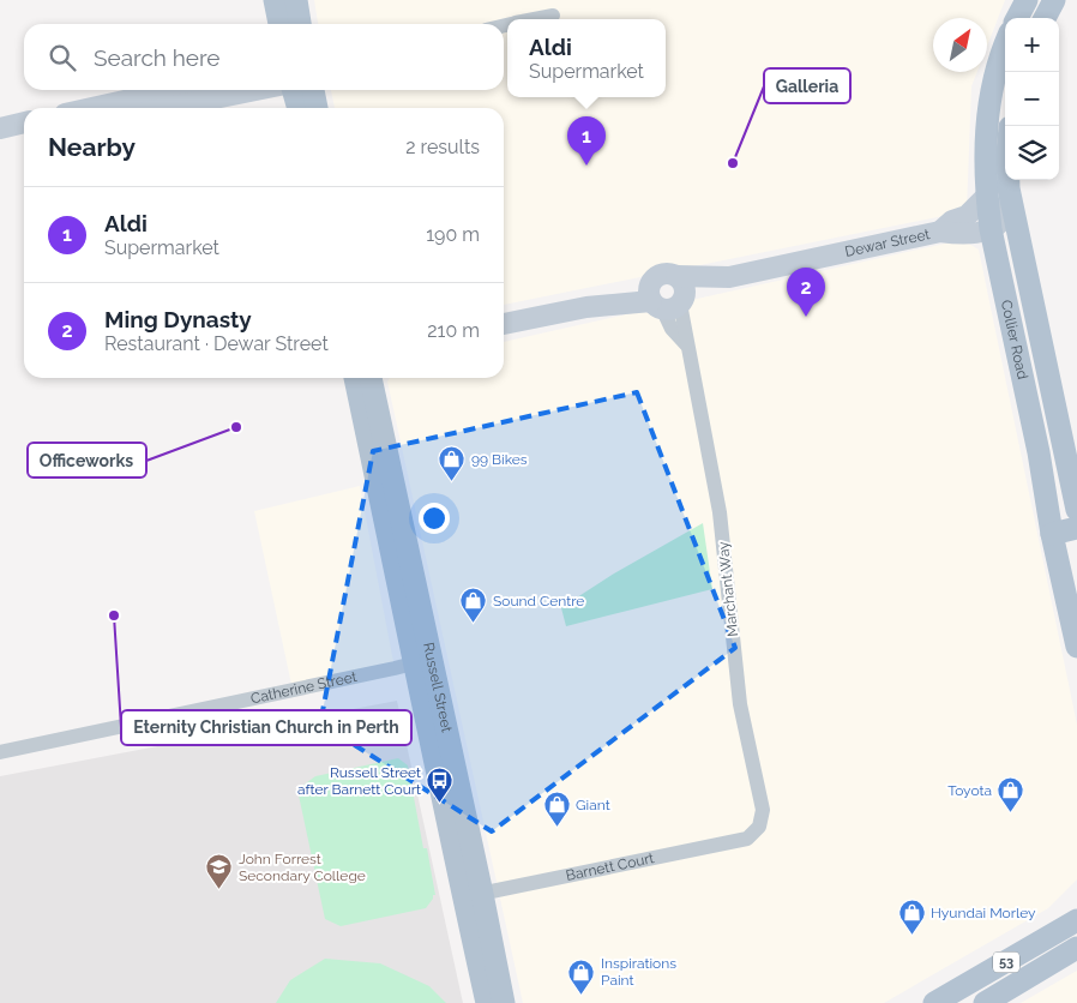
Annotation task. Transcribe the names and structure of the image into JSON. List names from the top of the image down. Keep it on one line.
{"streets":{"main road":["Collier Road","Russell Street","53"],"street":["Dewar Street","Marchant Way","Catherine Street","Barnett Court"]},"crossings":[["Dewar Street","Collier Road"],["Dewar Street","Marchant Way"],["Marchant Way","Barnett Court"],["Catherine Street","Russell Street"],["Russell Street","Barnett Court"]],"places":{"other":["Galleria","Officeworks","Eternity Christian Church in Perth"],"shop":["99 Bikes","Sound Centre","Toyota","Giant","Hyundai Morley","Inspirations Paint"],"bus stop":["Russell Street after Barnett Court"],"school or university":["John Forrest Secondary College"]},"north":"top right","page":{"map_buttons":["+","−"],"popup":["Aldi","Supermarket"],"search":"Search here","heading":["Nearby","2 results"],"pins":["1","2"],"list":[{"mark":"1","name":"Aldi","note":"Supermarket","value":"190 m"},{"mark":"2","name":"Ming Dynasty","note":"Restaurant · Dewar Street","value":"210 m"}]}}
